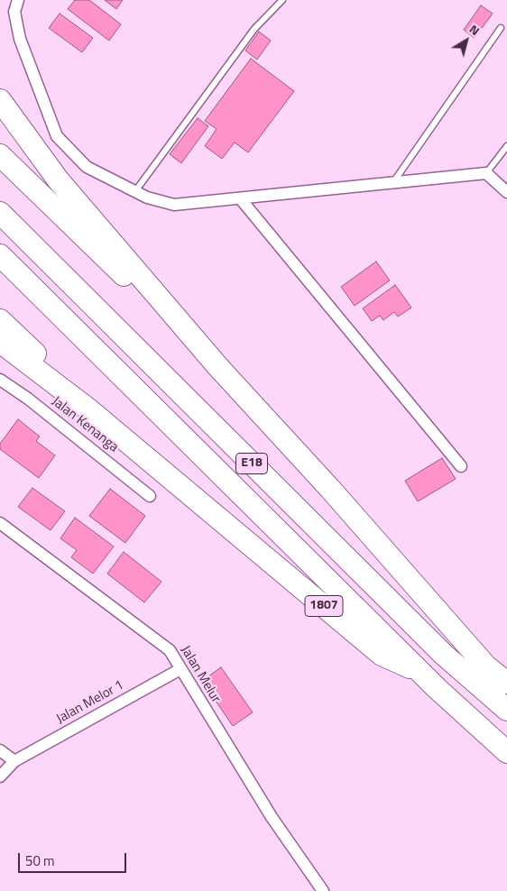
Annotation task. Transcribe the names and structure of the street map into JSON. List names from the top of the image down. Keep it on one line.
{"streets":{"highway":["E18","1807"],"street":["Jalan Kenanga","Jalan Melur","Jalan Melor 1"]},"crossings":[["E18","1807"],["Jalan Melur","Jalan Melor 1"]],"scale_bar":"50 m","north":"top right"}
